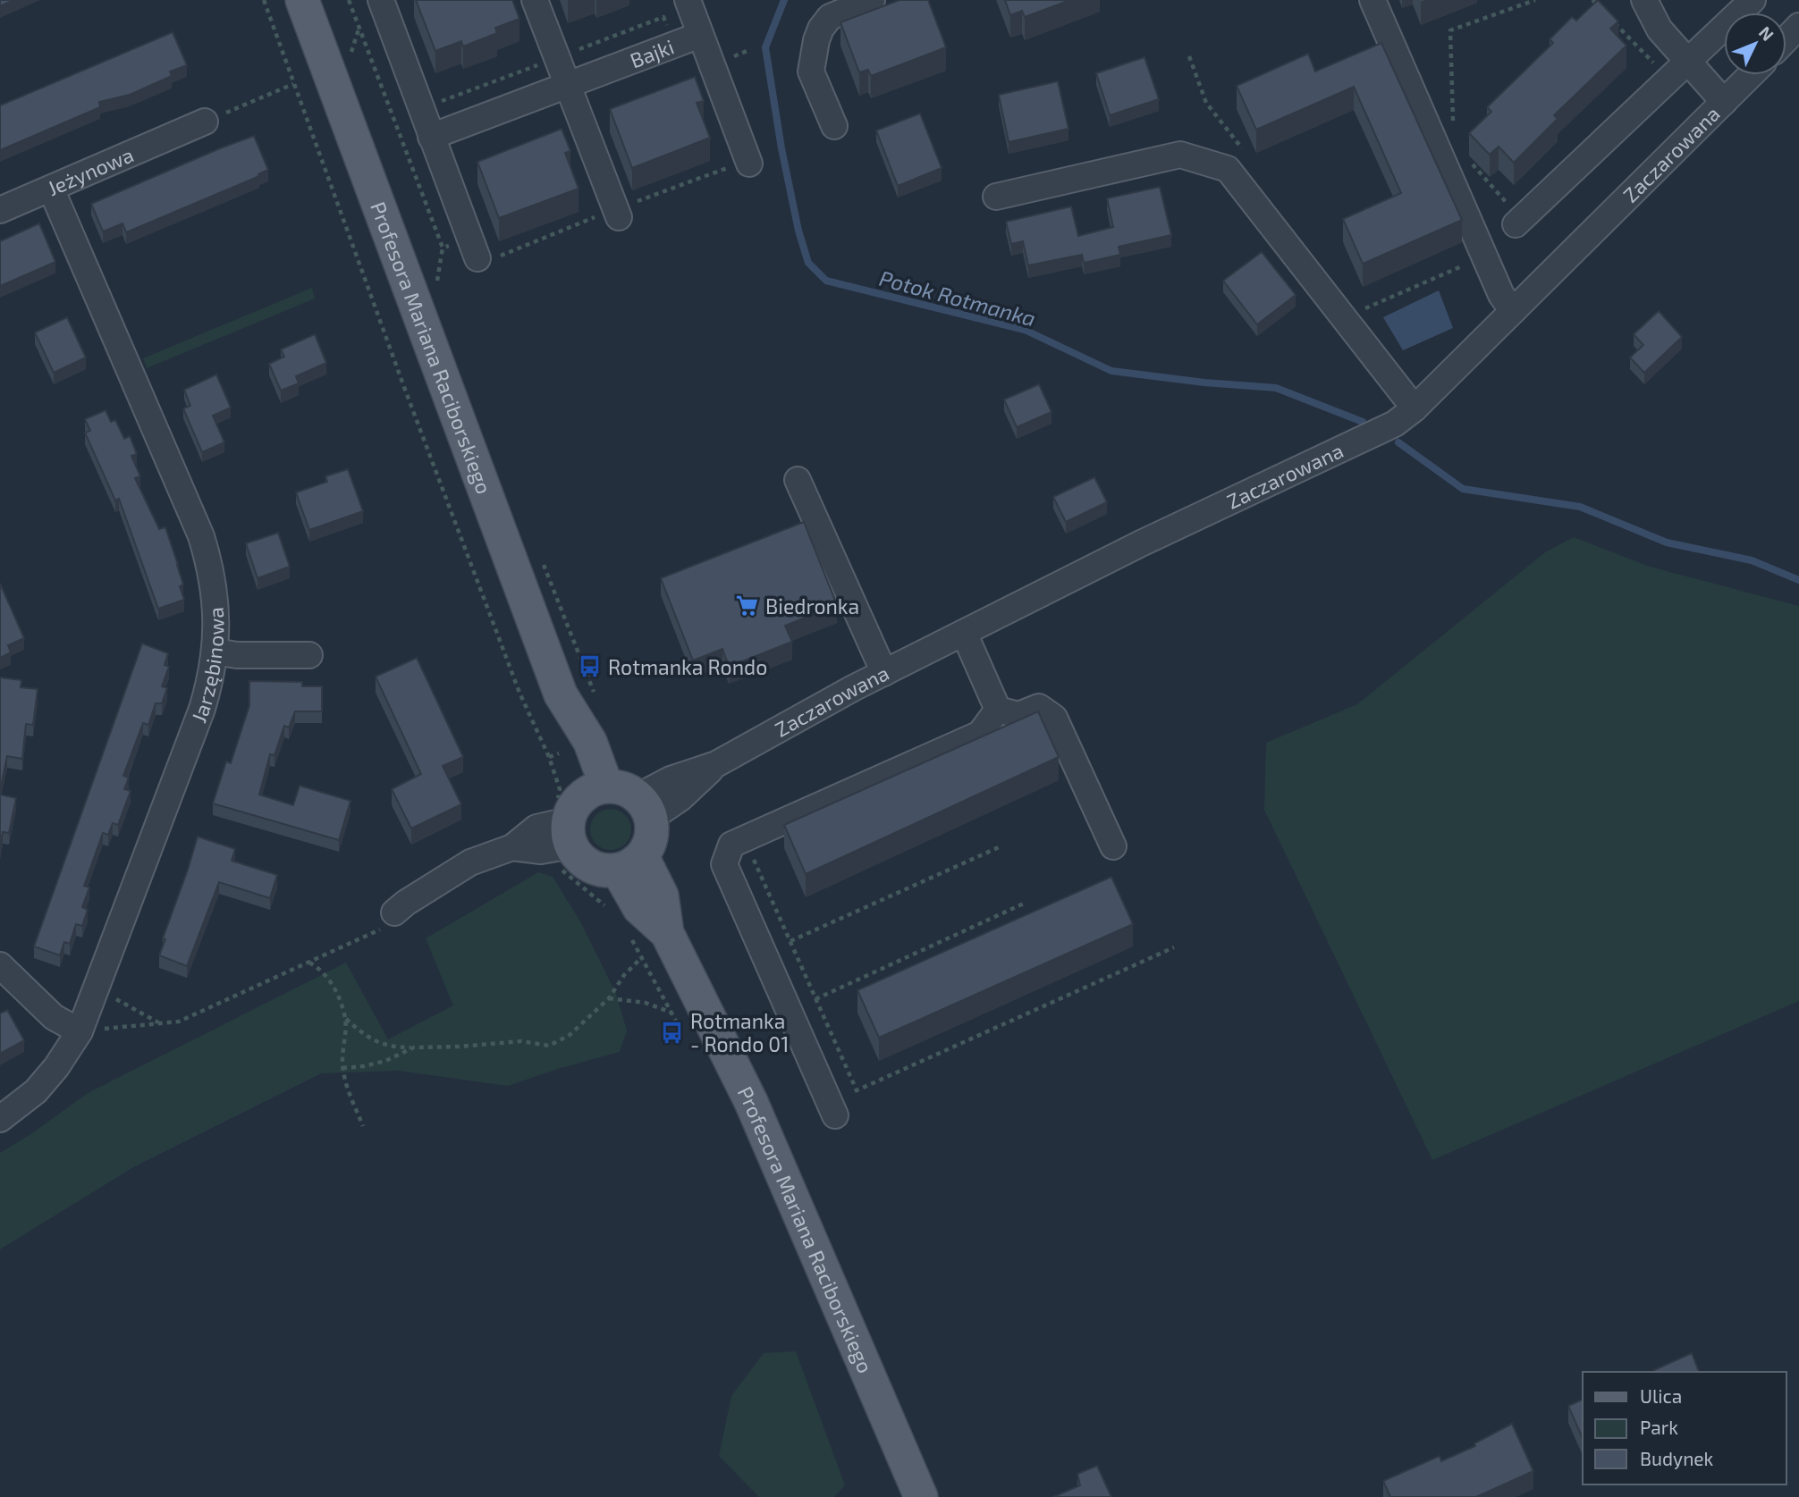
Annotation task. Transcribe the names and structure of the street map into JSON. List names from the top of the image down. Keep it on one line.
{"streets":{"main road":["Profesora Mariana Raciborskiego"],"street":["Bajki","Zaczarowana","Jeżynowa","Jarzębinowa"]},"crossings":[["Zaczarowana","Profesora Mariana Raciborskiego"],["Jeżynowa","Jarzębinowa"]],"water":["Potok Rotmanka"],"places":{"supermarket":["Biedronka"],"bus stop":["Rotmanka Rondo","Rotmanka - Rondo 01"]},"legend":["Ulica","Park","Budynek"],"north":"top right"}
